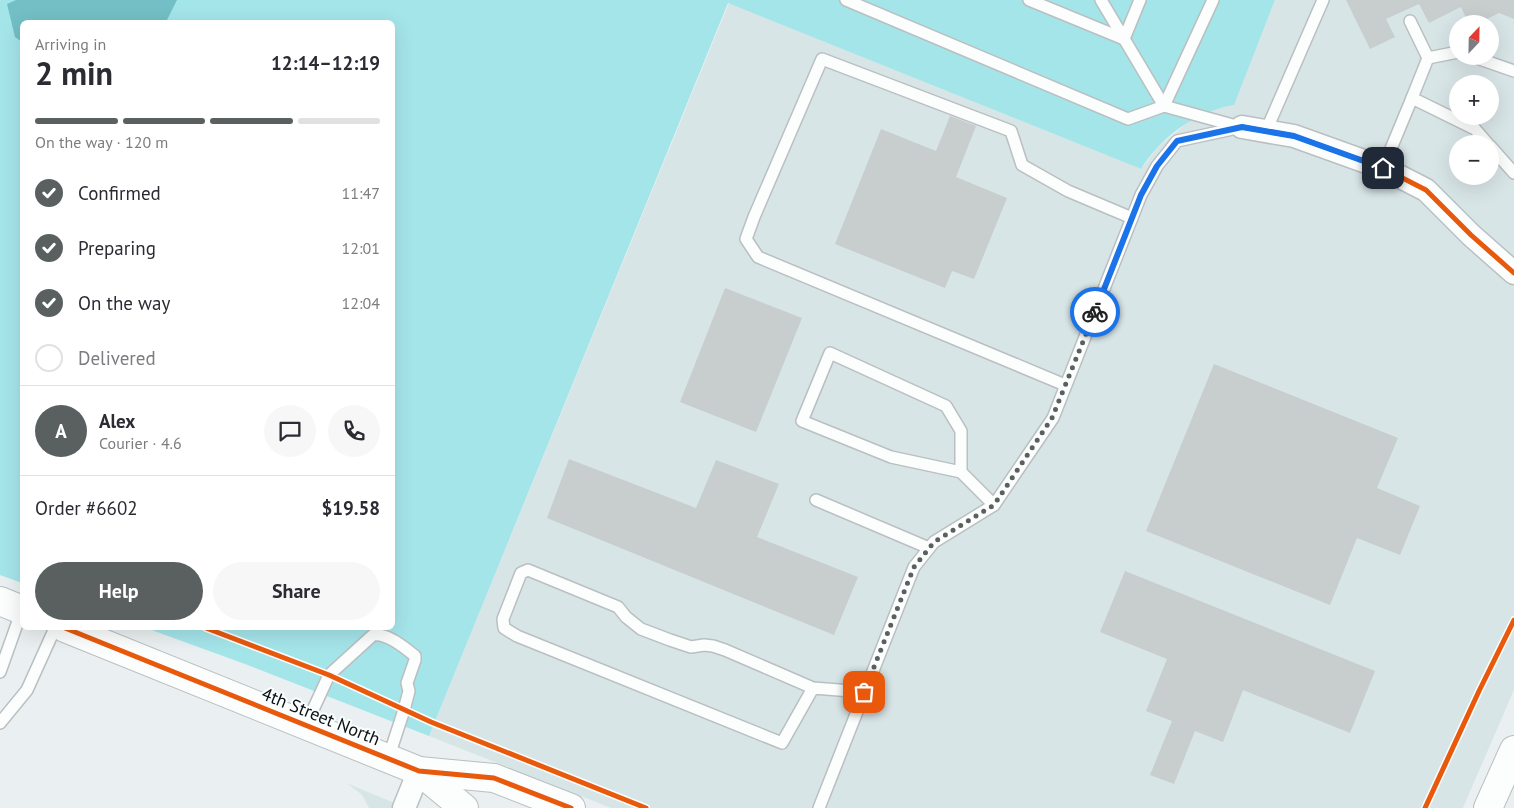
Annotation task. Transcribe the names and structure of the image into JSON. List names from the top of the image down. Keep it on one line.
{"streets":{"street":["4th Street North"]},"north":"top","page":{"map_buttons":["+","−"],"heading":["2 min","Arriving in","12:14–12:19"],"panel":["Alex","Courier · 4.6","Order #6602","$19.58"],"bar":"On the way · 120 m","list":[["Confirmed","11:47"],["Preparing","12:01"],["On the way","12:04"],"Delivered"],"round":"A","buttons":["Help","Share"]}}
